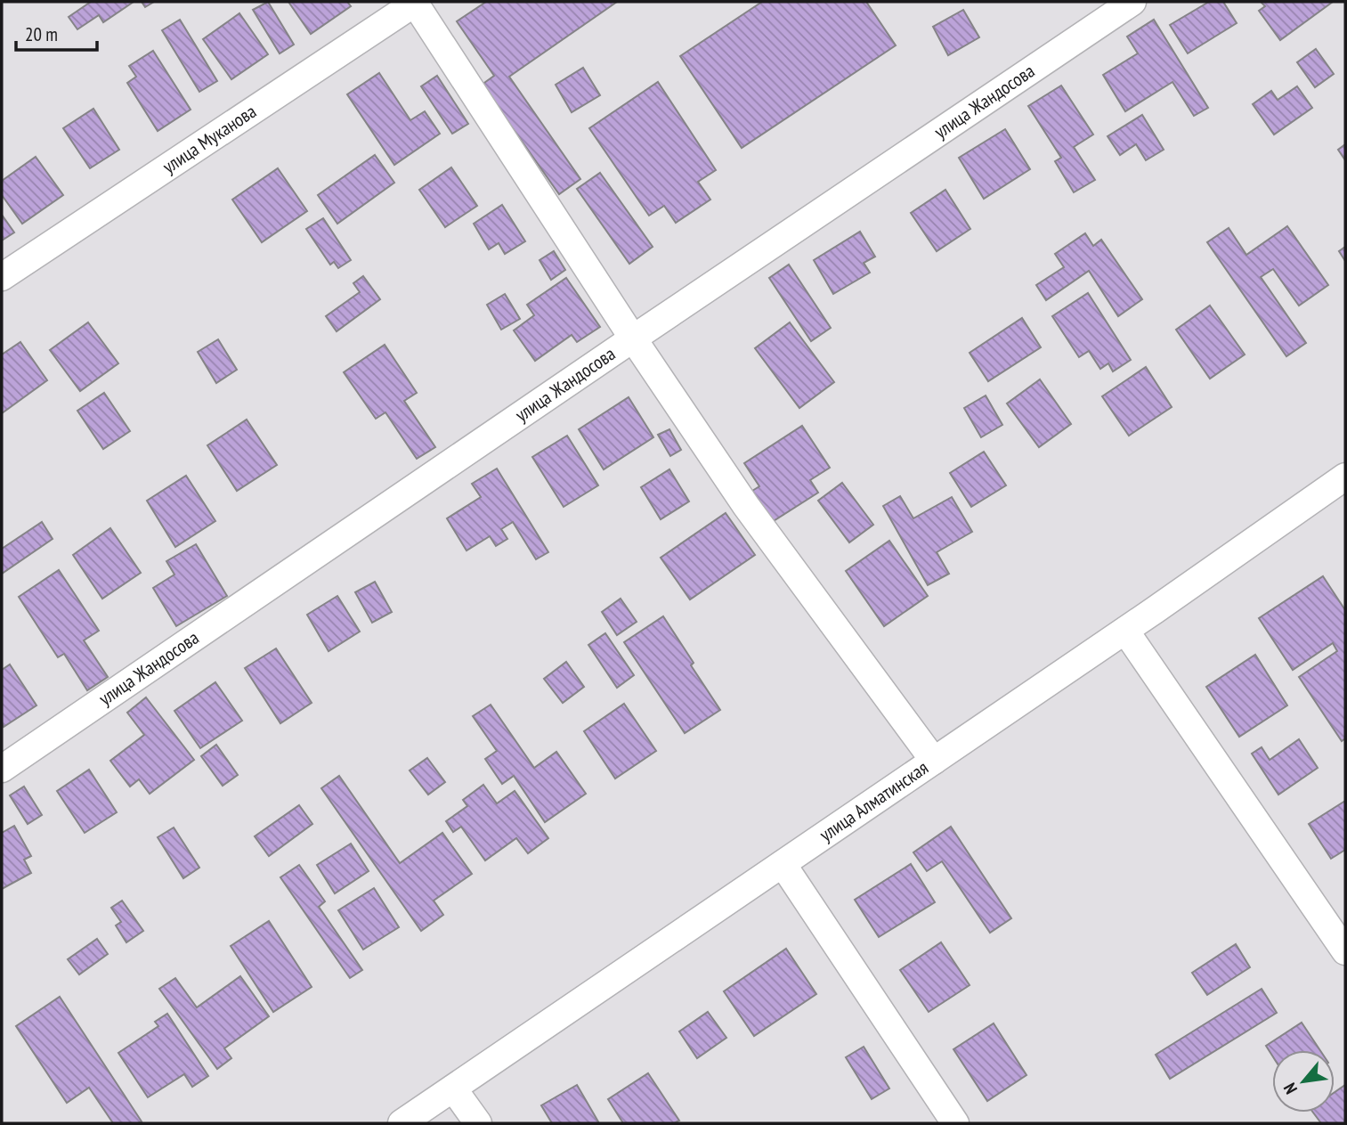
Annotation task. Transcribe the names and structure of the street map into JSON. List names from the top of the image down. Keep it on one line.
{"streets":{"street":["улица Жандосова","улица Муканова","улица Алматинская"]},"scale_bar":"20 m","north":"bottom left"}
